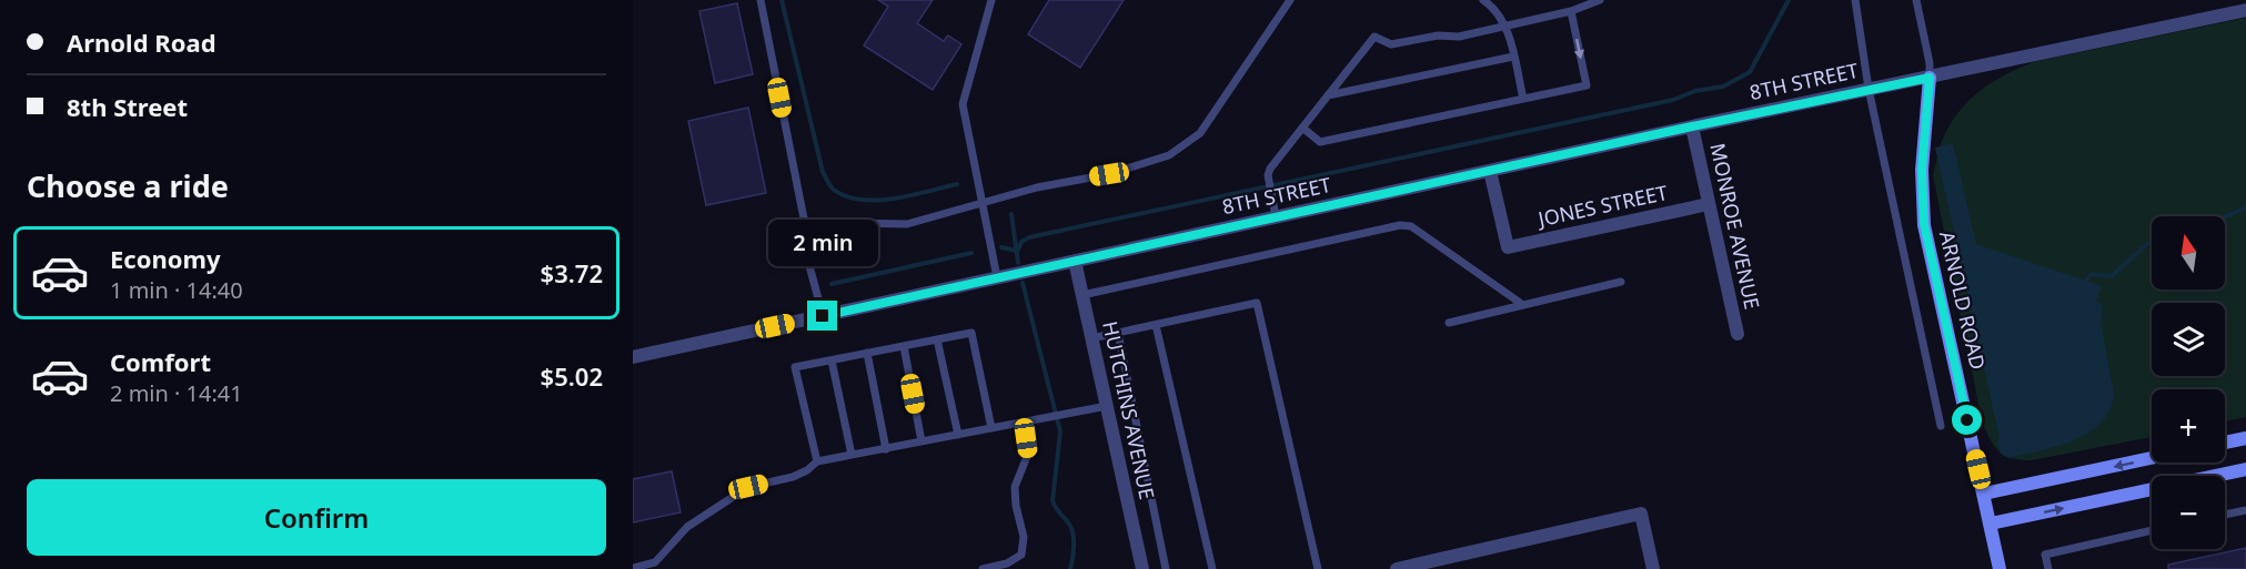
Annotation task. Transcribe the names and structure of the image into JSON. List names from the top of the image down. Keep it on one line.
{"streets":{"street":["8TH STREET","JONES STREET","MONROE AVENUE","ARNOLD ROAD","HUTCHINS AVENUE"]},"crossings":[["8TH STREET","JONES STREET"],["8TH STREET","MONROE AVENUE"],["8TH STREET","ARNOLD ROAD"],["8TH STREET","HUTCHINS AVENUE"],["JONES STREET","MONROE AVENUE"]],"north":"top","page":{"banner":["Arnold Road","8th Street"],"heading":"Choose a ride","map_buttons":["+","−"],"bubble":"2 min","list":[{"name":"Economy","note":"1 min · 14:40","value":"$3.72"},{"name":"Comfort","note":"2 min · 14:41","value":"$5.02"}],"buttons":"Confirm"}}
